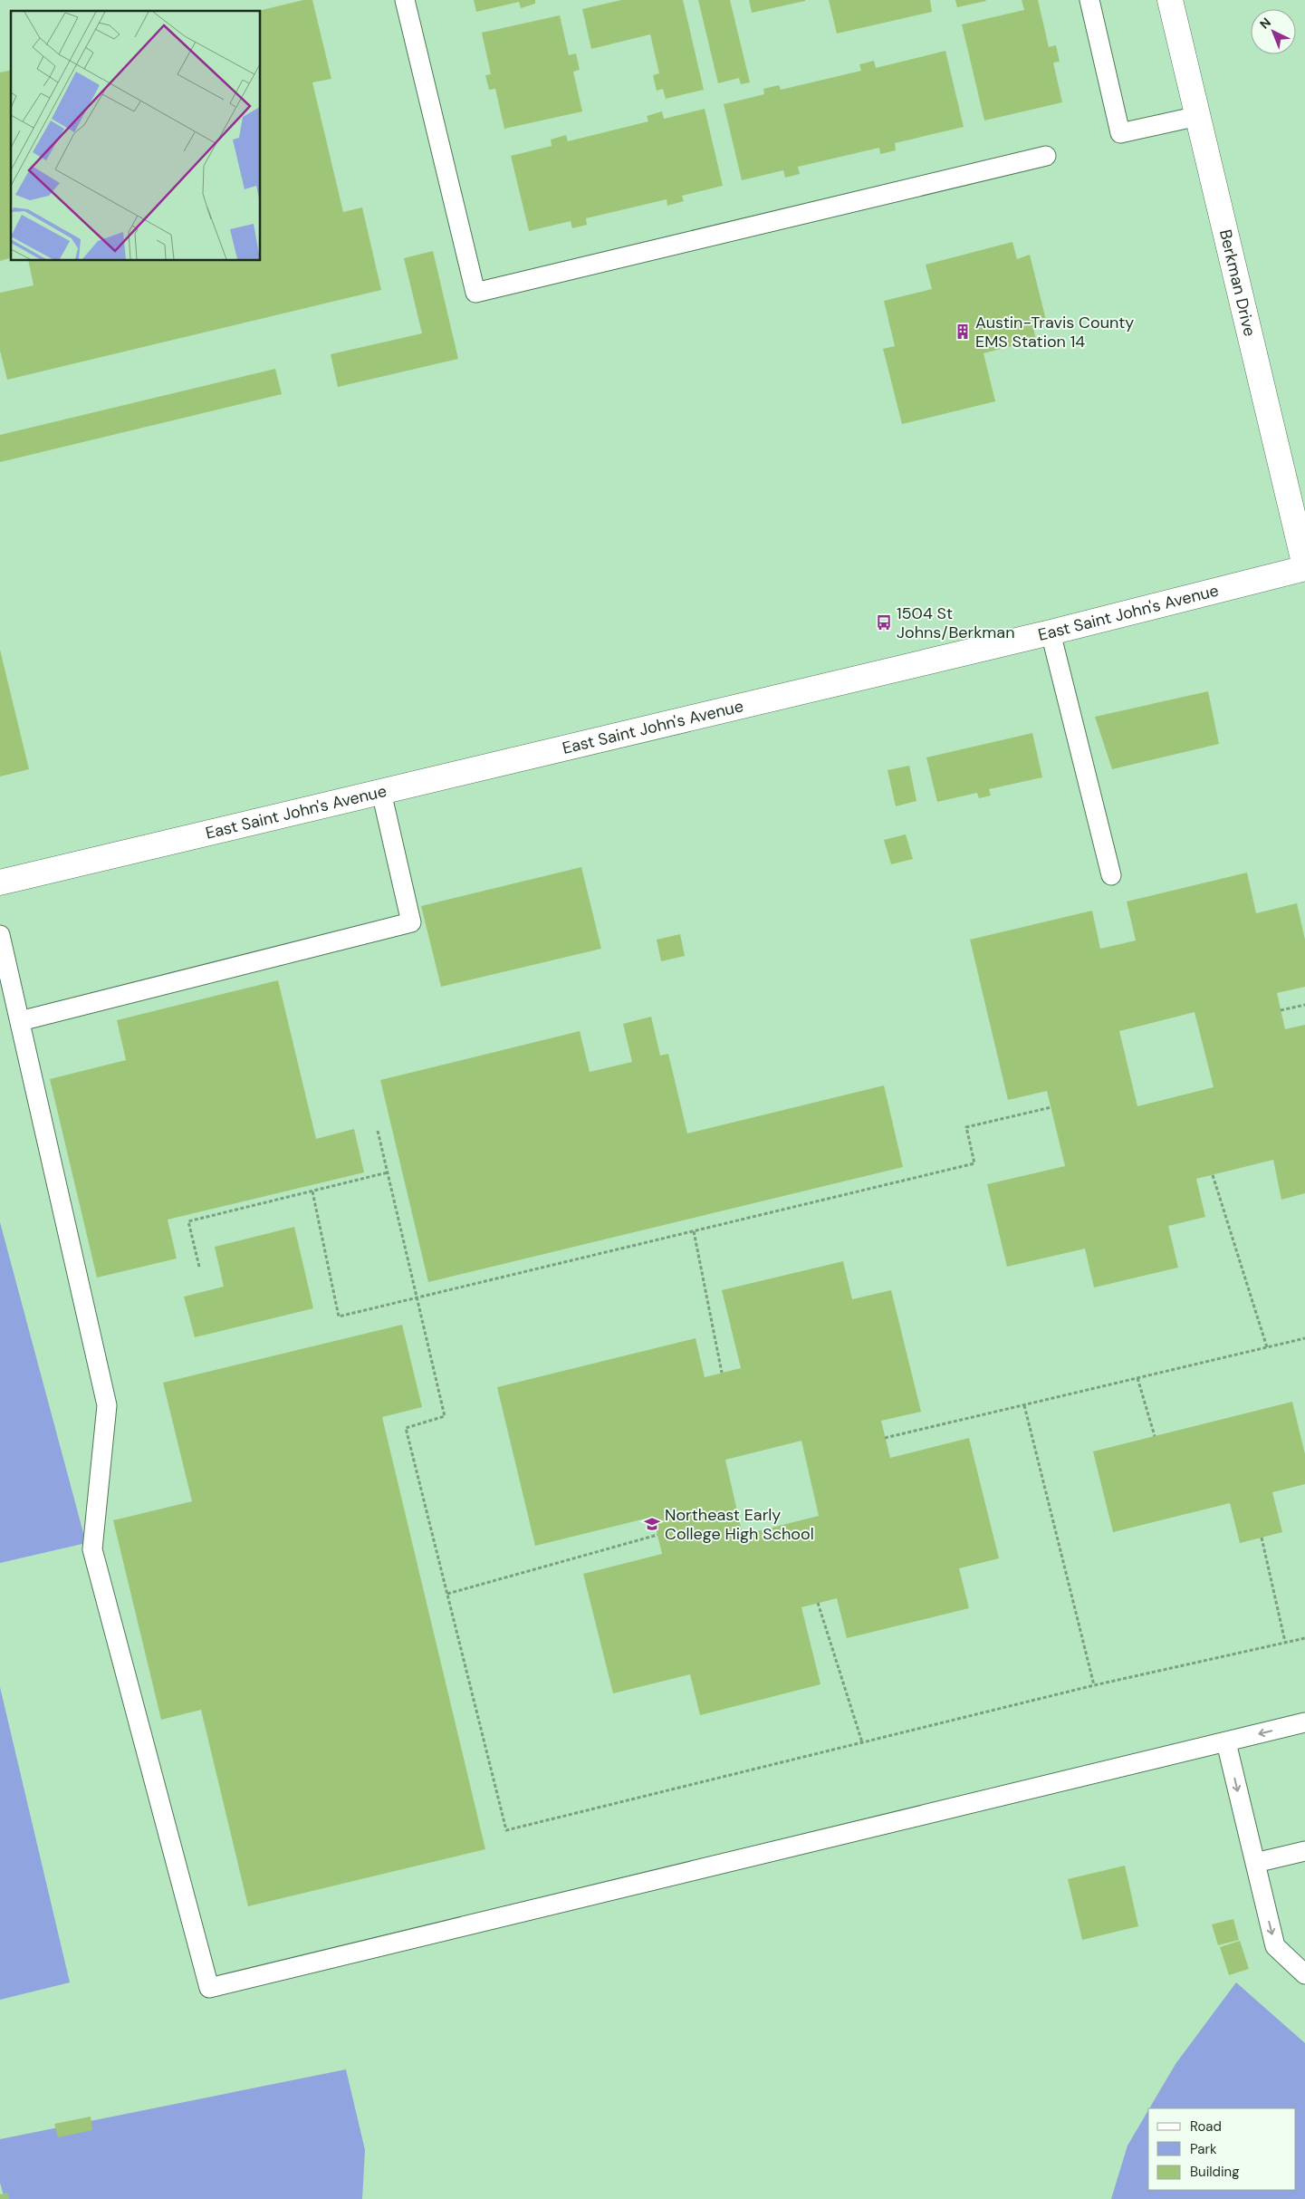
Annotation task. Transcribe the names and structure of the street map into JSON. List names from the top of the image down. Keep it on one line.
{"streets":{"street":["Berkman Drive","East Saint John's Avenue"]},"crossings":[["Berkman Drive","East Saint John's Avenue"]],"places":{"building":["Austin-Travis County EMS Station 14"],"bus stop":["1504 St Johns/Berkman"],"school or university":["Northeast Early College High School"]},"legend":["Road","Park","Building"],"north":"top left"}
